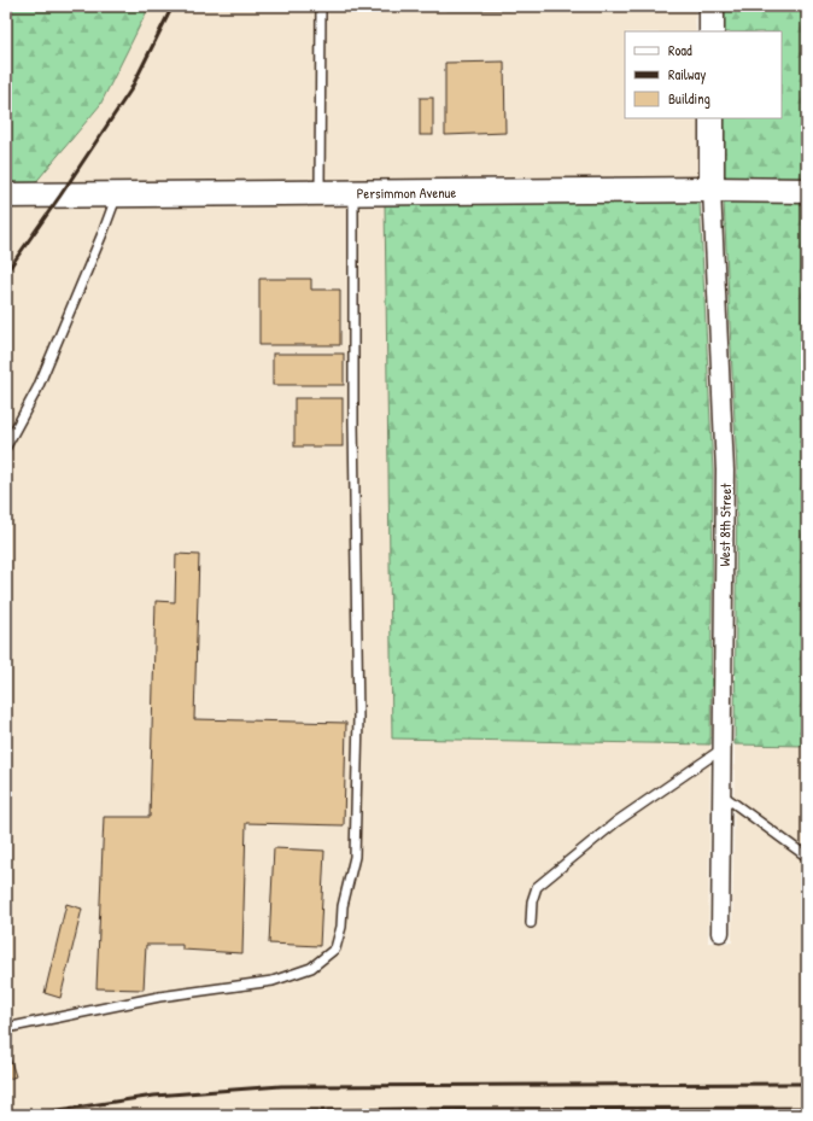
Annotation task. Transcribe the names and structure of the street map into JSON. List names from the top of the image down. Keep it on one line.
{"streets":{"street":["Persimmon Avenue","West 8th Street"]},"crossings":[["Persimmon Avenue","West 8th Street"]],"legend":["Road","Railway","Building"]}
